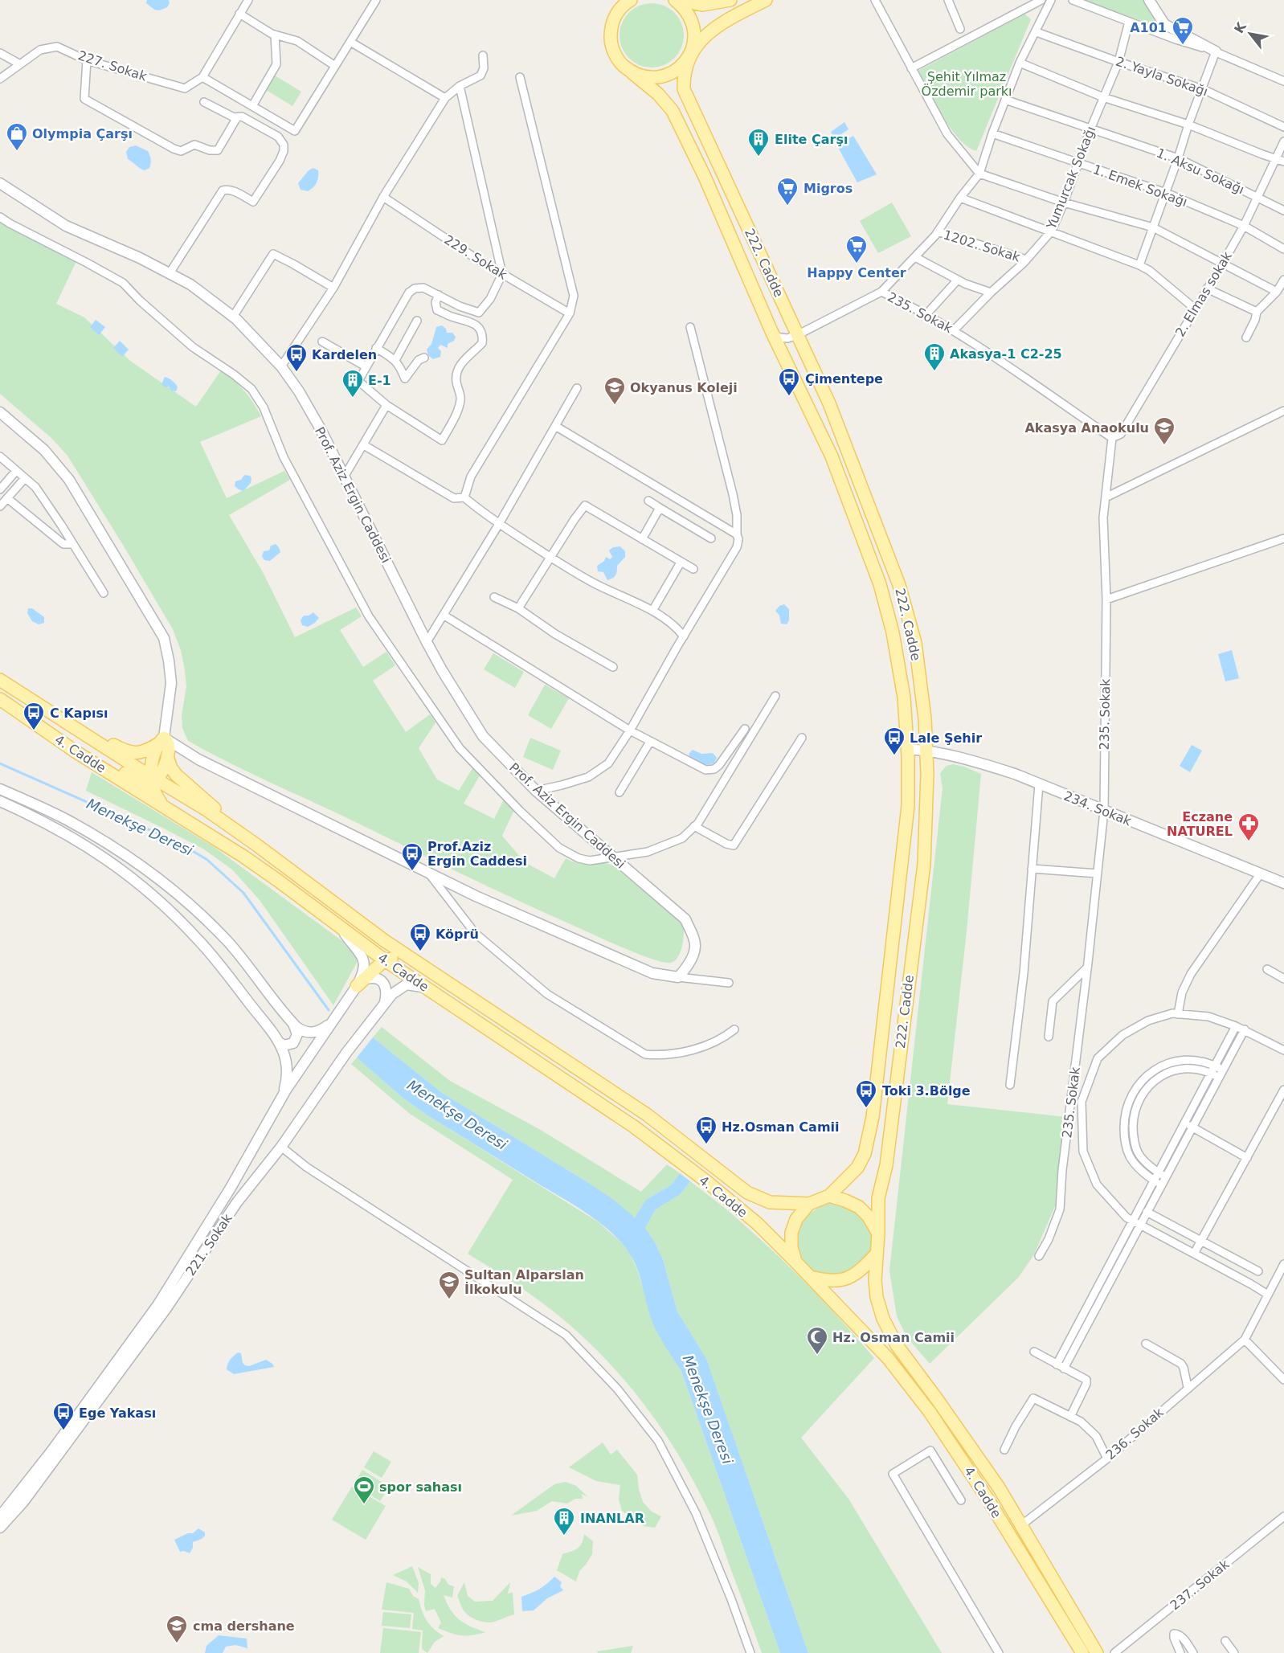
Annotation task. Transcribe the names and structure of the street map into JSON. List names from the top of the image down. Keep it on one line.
{"streets":{"main road":["222. Cadde","4. Cadde"],"street":["227. Sokak","2. Yayla Sokağı","1. Aksu Sokağı","Yumurcak Sokağı","1. Emek Sokağı","1202. Sokak","229. Sokak","2. Elmas sokak","235. Sokak","Prof. Aziz Ergin Caddesi","234. Sokak","221. Sokak","236. Sokak","237. Sokak"]},"crossings":[["2. Yayla Sokağı","Yumurcak Sokağı"],["1. Aksu Sokağı","Yumurcak Sokağı"],["1. Aksu Sokağı","2. Elmas sokak"],["Yumurcak Sokağı","1. Emek Sokağı"],["Yumurcak Sokağı","1202. Sokak"],["Yumurcak Sokağı","235. Sokak"],["1. Emek Sokağı","2. Elmas sokak"],["222. Cadde","4. Cadde"],["222. Cadde","234. Sokak"],["2. Elmas sokak","235. Sokak"],["235. Sokak","234. Sokak"],["4. Cadde","221. Sokak"],["4. Cadde","236. Sokak"]],"water":["Menekşe Deresi"],"parks":["Şehit Yılmaz Özdemir parkı"],"places":{"supermarket":["A101","Migros","Happy Center"],"shop":["Olympia Çarşı"],"building":["Elite Çarşı","Akasya-1 C2-25","E-1","INANLAR"],"bus stop":["Kardelen","Çimentepe","C Kapısı","Lale Şehir","Prof.Aziz Ergin Caddesi","Köprü","Toki 3.Bölge","Hz.Osman Camii","Ege Yakası"],"school or university":["Okyanus Koleji","Akasya Anaokulu","Sultan Alparslan İlkokulu","cma dershane"],"pharmacy":["Eczane NATUREL"],"mosque":["Hz. Osman Camii"],"sports":["spor sahası"]},"north":"top left"}
